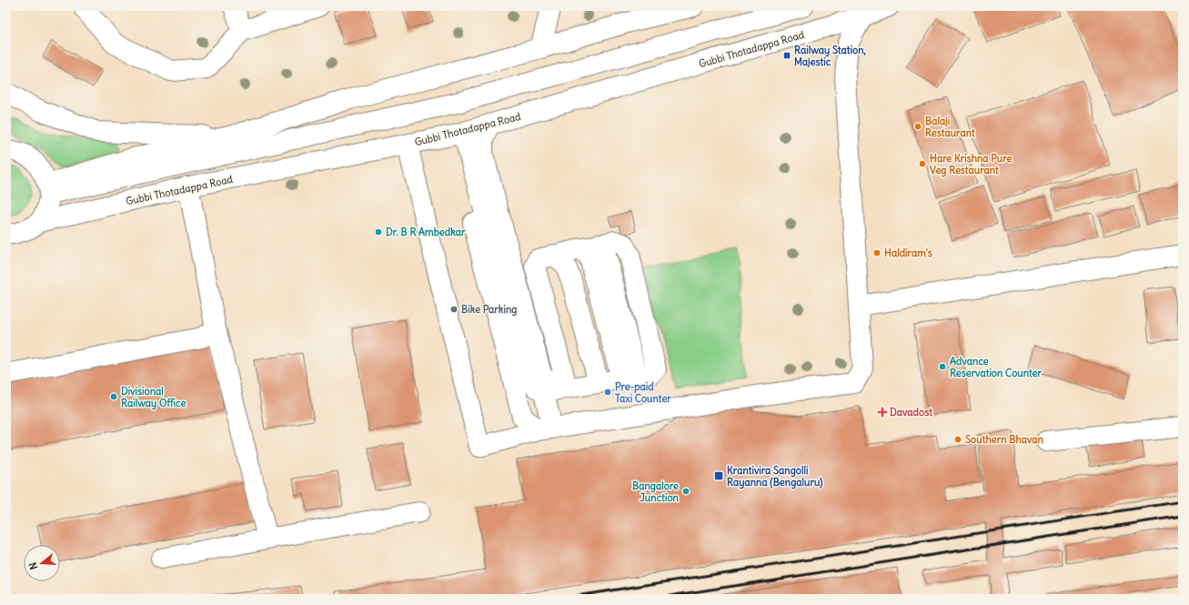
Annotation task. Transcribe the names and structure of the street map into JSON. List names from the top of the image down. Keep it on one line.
{"streets":{"main road":["Gubbi Thotadappa Road"]},"places":{"transit":["Railway Station, Majestic","Krantivira Sangolli Rayanna (Bengaluru)"],"other":["Balaji Restaurant","Hare Krishna Pure Veg Restaurant","Dr. B R Ambedkar","Haldiram's","Bike Parking","Advance Reservation Counter","Pre-paid Taxi Counter","Divisional Railway Office","Southern Bhavan","Bangalore Junction"],"health":["Davadost"]},"north":"left"}
